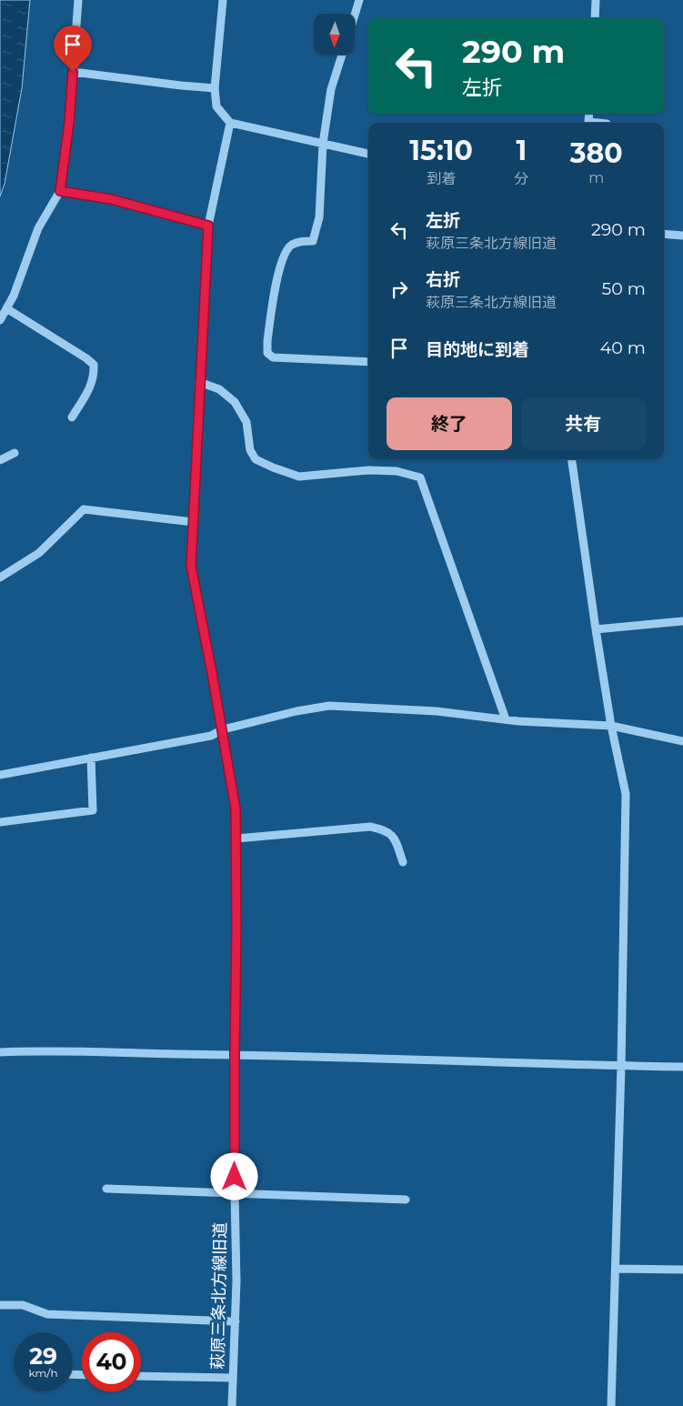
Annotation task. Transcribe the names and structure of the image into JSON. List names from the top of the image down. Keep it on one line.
{"streets":{"street":["萩原三条北方線旧道"]},"north":"bottom","page":{"turn":["290 m","左折"],"eta":["15:10","到着","1","分","380","m"],"list":[{"name":"左折","note":"萩原三条北方線旧道","value":"290 m"},{"name":"右折","note":"萩原三条北方線旧道","value":"50 m"},{"name":"目的地に到着","value":"40 m"}],"buttons":["終了","共有"],"speed":"29 km/h","limit":"40"}}
